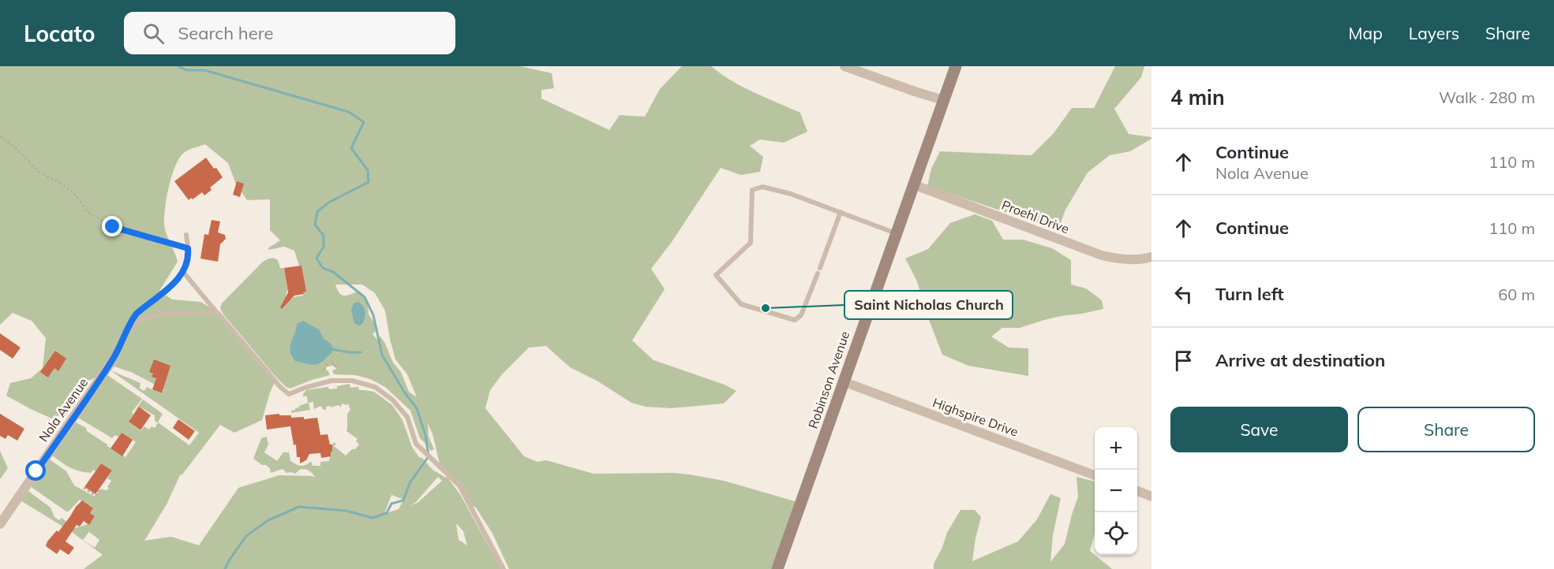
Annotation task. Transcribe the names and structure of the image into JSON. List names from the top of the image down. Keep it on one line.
{"streets":{"main road":["Robinson Avenue"],"street":["Proehl Drive","Nola Avenue","Highspire Drive"]},"crossings":[["Proehl Drive","Robinson Avenue"],["Robinson Avenue","Highspire Drive"]],"places":["Saint Nicholas Church"],"page":{"header":"Locato","search":"Search here","nav":["Map","Layers","Share"],"heading":["4 min","Walk · 280 m"],"list":[["Continue","Nola Avenue","110 m"],["Continue","110 m"],["Turn left","60 m"],"Arrive at destination"],"buttons":["Save","Share"],"map_buttons":["+","−"]}}
